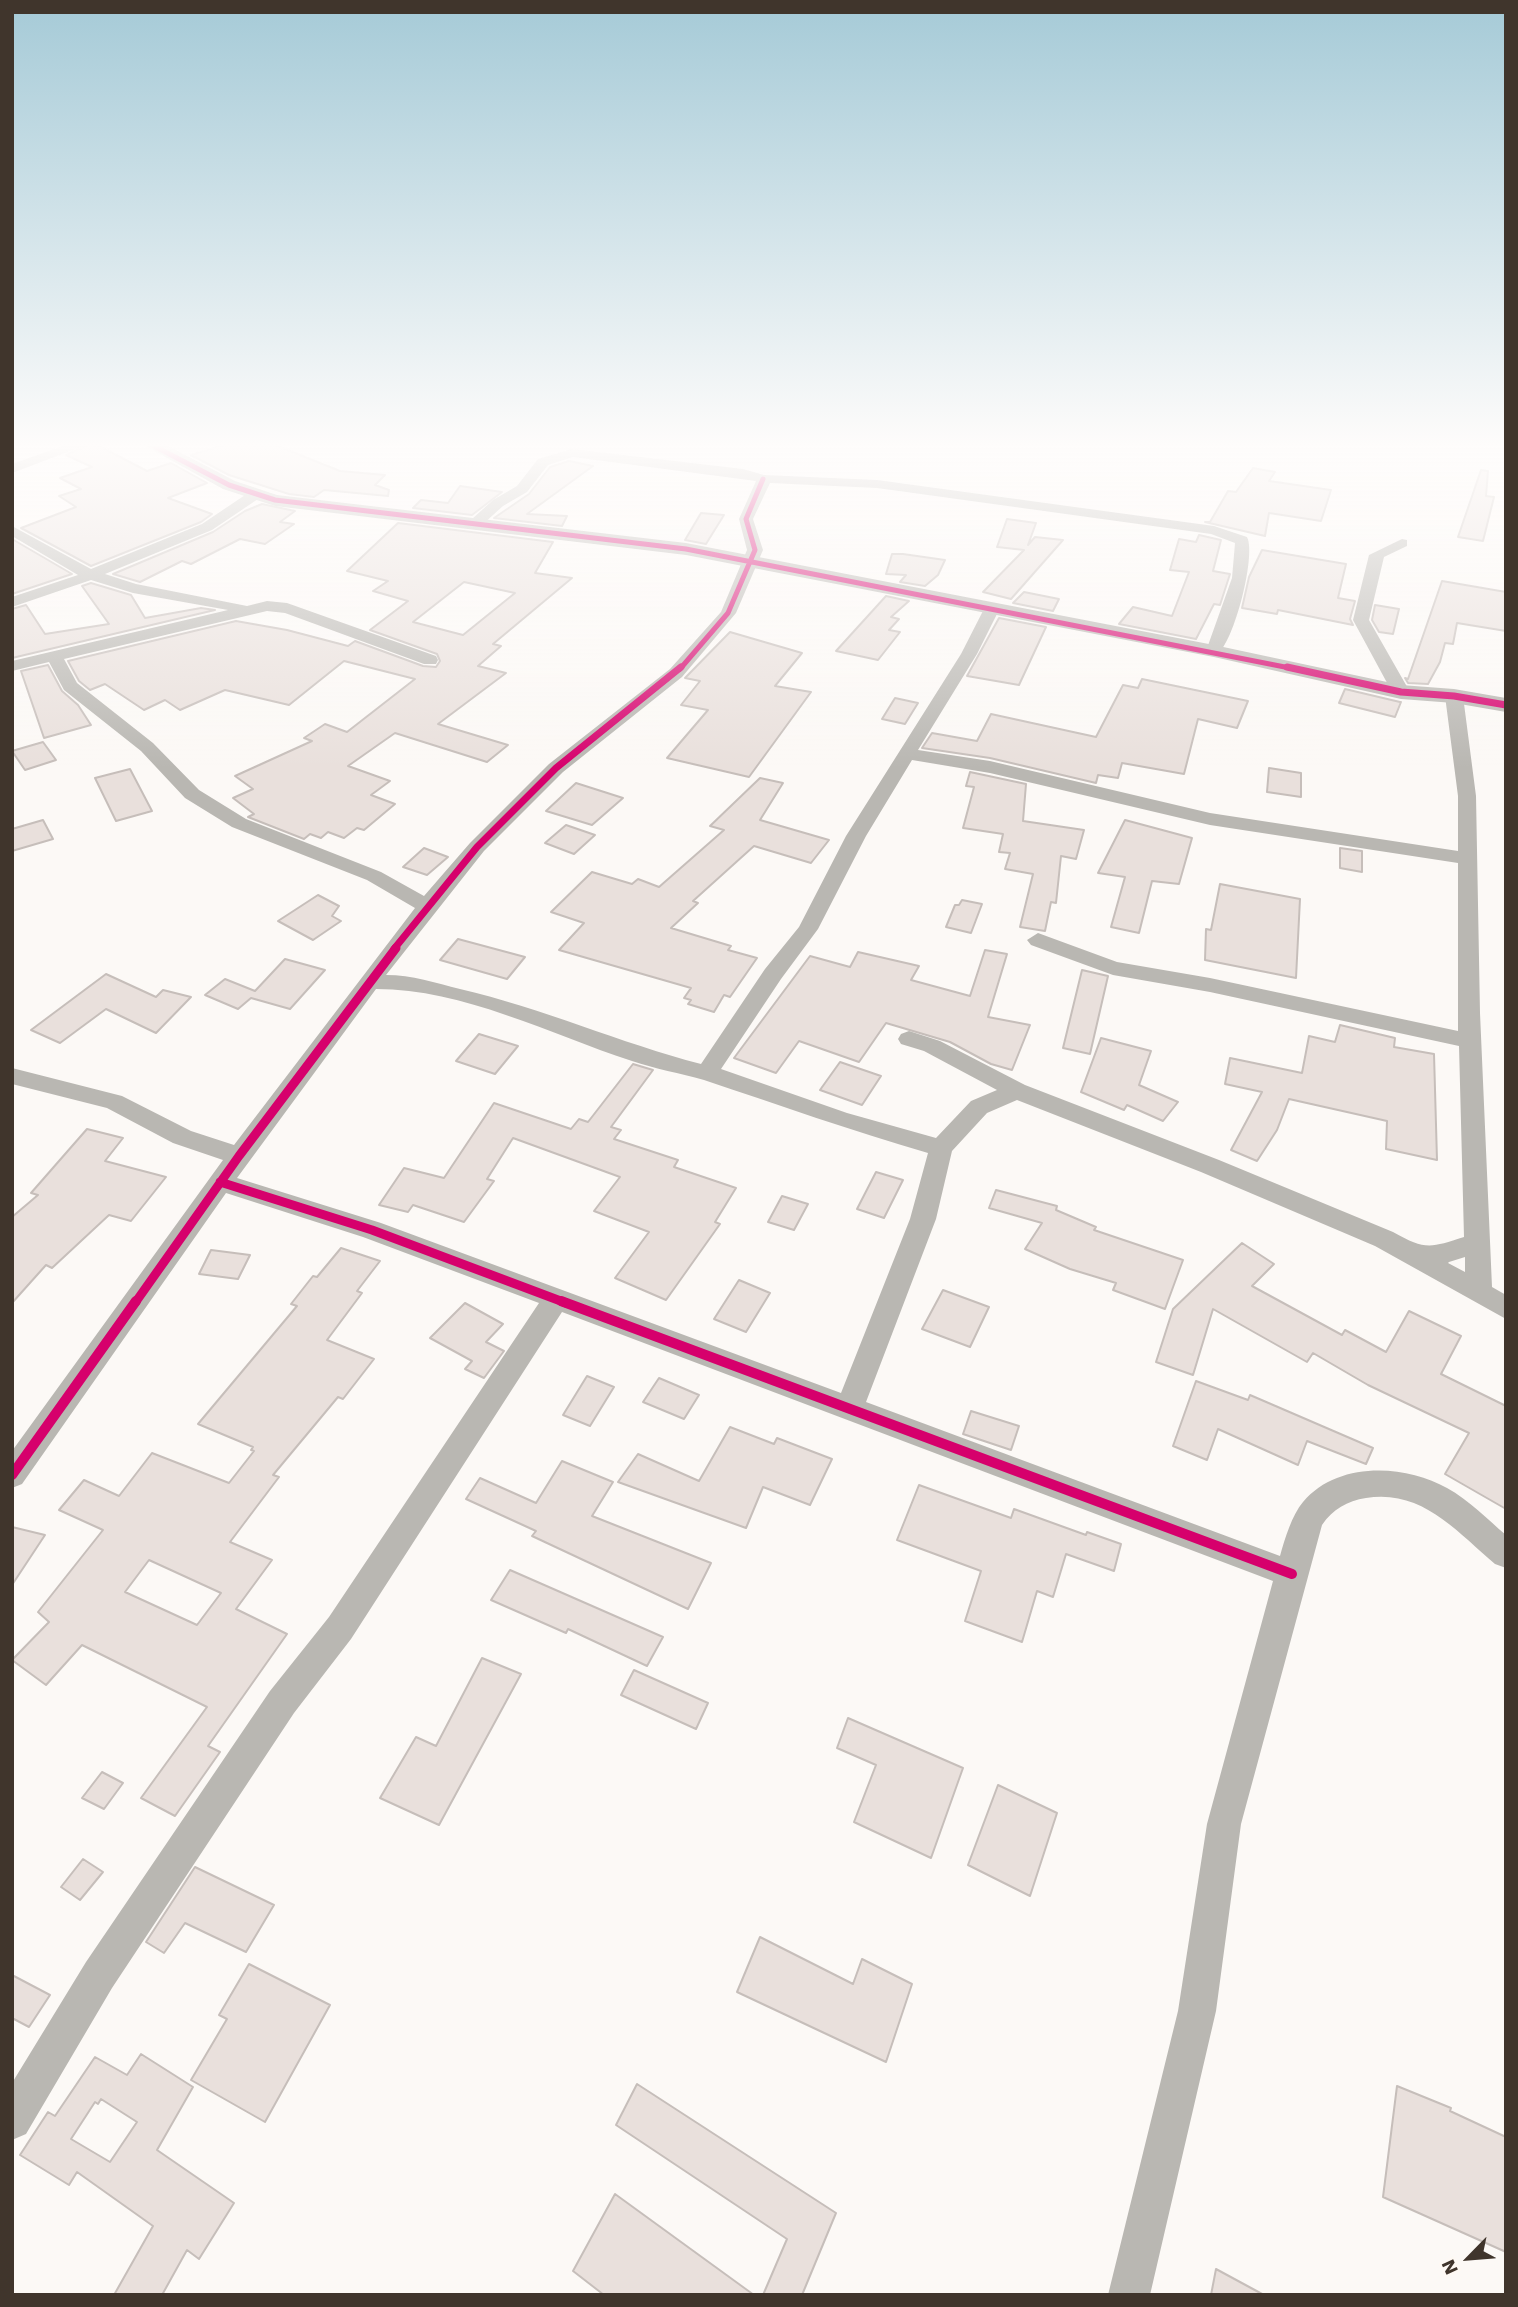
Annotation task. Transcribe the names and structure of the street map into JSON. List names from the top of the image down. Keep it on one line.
{"north":"bottom left"}
